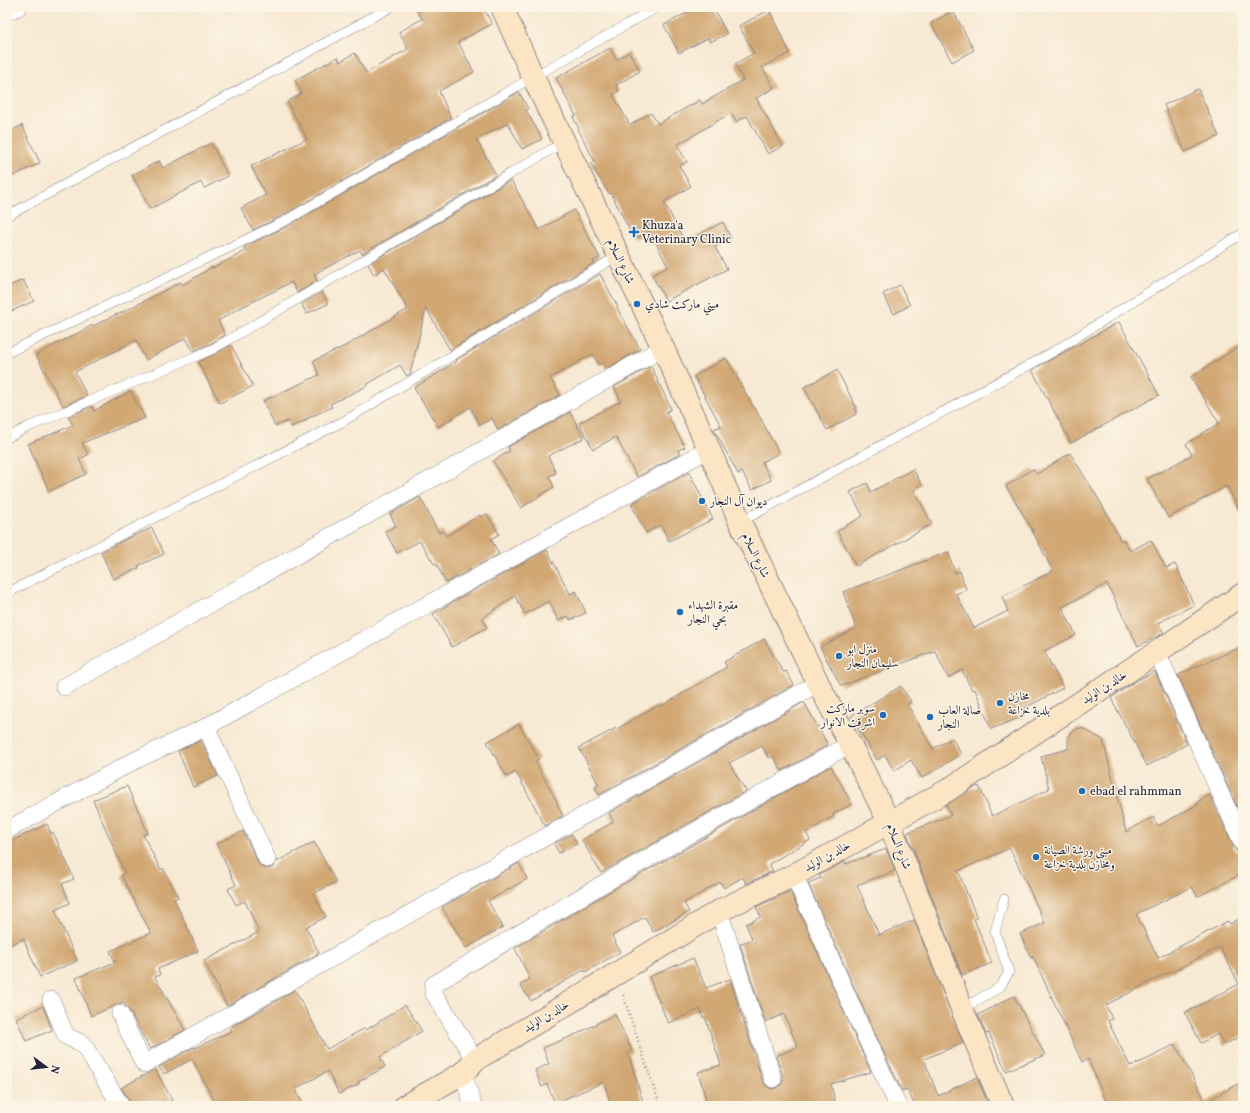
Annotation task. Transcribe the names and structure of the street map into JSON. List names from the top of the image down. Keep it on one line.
{"streets":{"street":["شارع السلام","خالد بن الوليد"]},"crossings":[["شارع السلام","خالد بن الوليد"]],"places":{"health":["Khuza'a Veterinary Clinic"],"other":["ميني ماركت شادي","ديوان آل النجار","مقبرة الشهداء بحي النجار","منزل ابو سليمان النجار","مخازن بلدية خزاعة","سوبر ماركت اشرقت الانوار","صالة العاب النجار","ebad el rahmman","مبنى ورشة الصيانة ومخازن بلدية خزاعة"]},"north":"right"}
